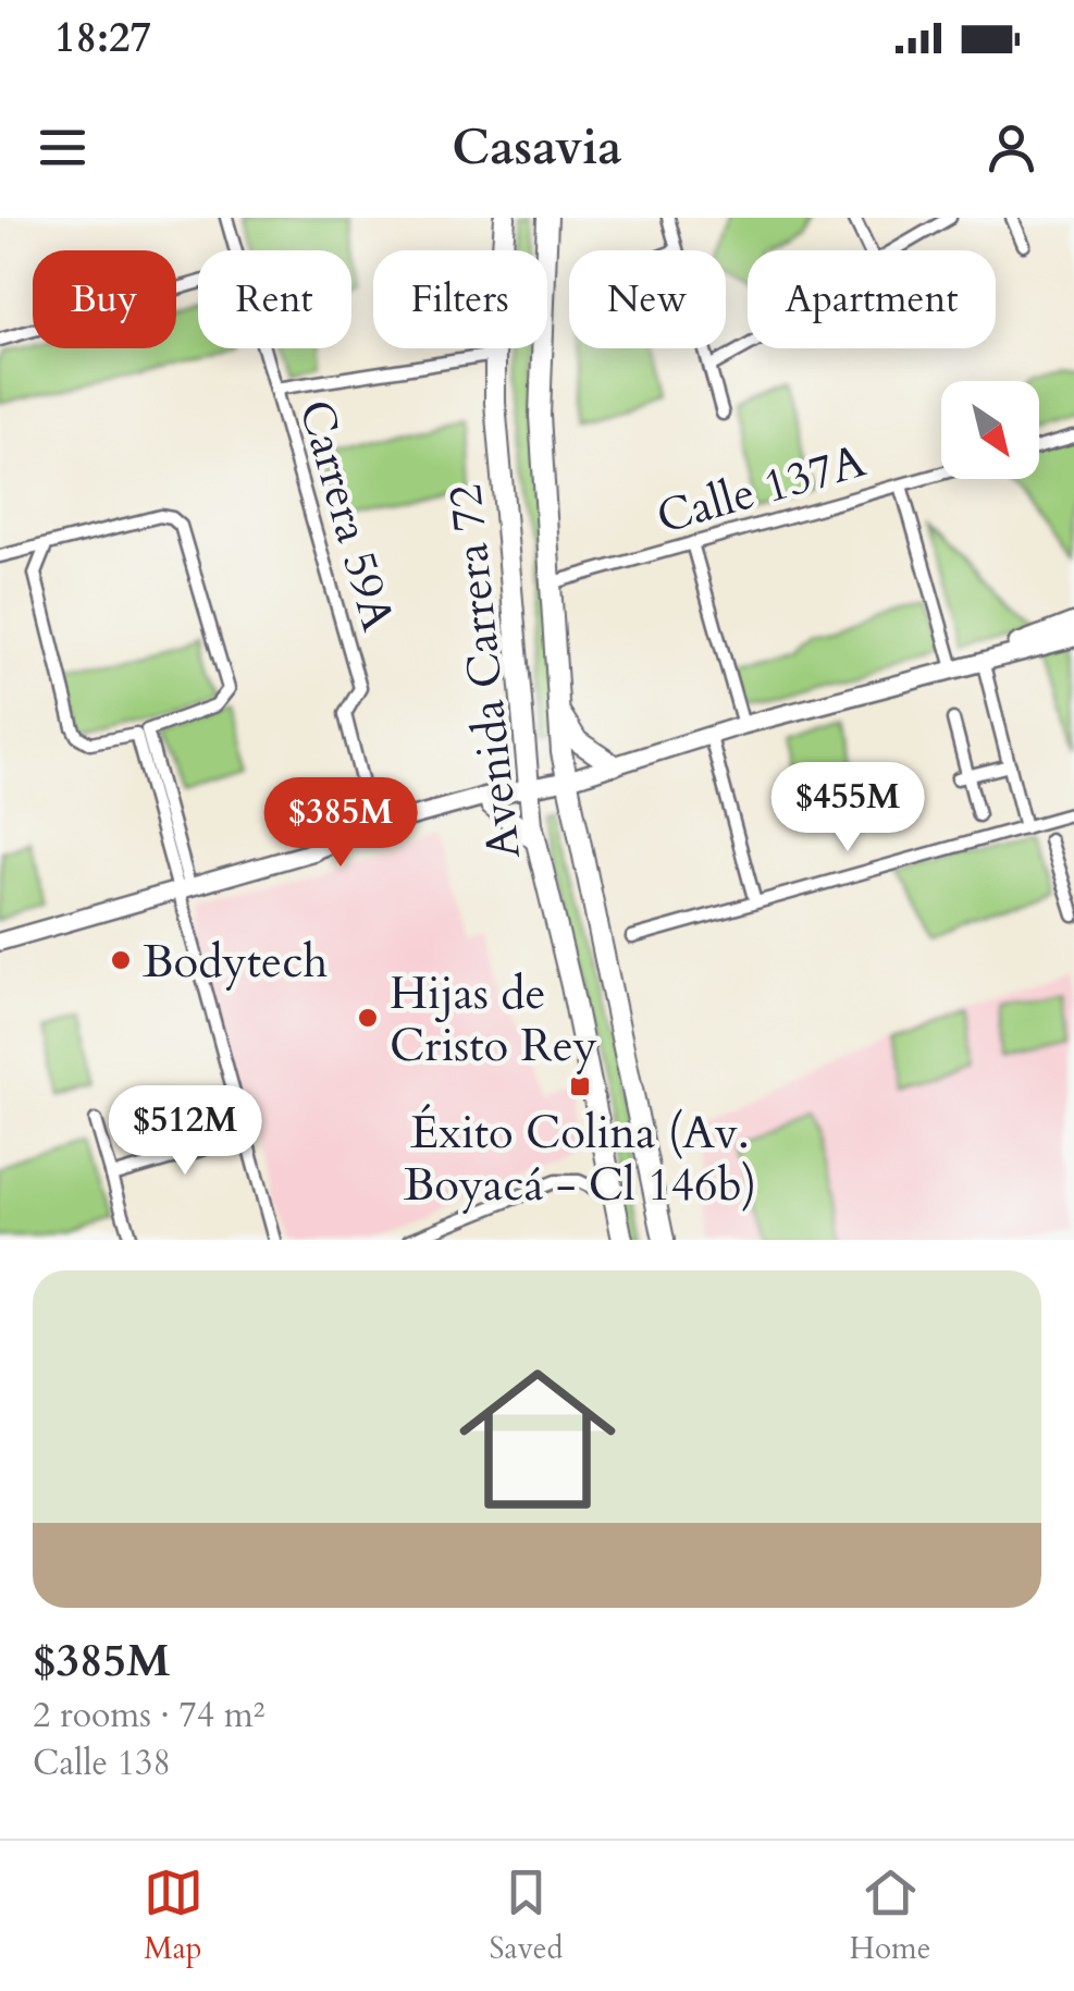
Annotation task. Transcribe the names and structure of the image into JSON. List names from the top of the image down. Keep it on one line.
{"streets":{"highway":["Avenida Carrera 72"],"street":["Calle 137A","Carrera 59A"]},"crossings":[["Calle 137A","Avenida Carrera 72"]],"places":{"other":["Bodytech","Hijas de Cristo Rey"],"transit":["Éxito Colina (Av. Boyacá - Cl 146b)"]},"north":"bottom right","page":{"status":"18:27","header":"Casavia","chip":["Buy","Rent","Filters","New","Apartment"],"price":["$455M","$385M","$512M"],"list":[{"name":"$385M","note":"2 rooms · 74 m² · Calle 138"}],"tabs":["Map","Saved","Home"]}}
